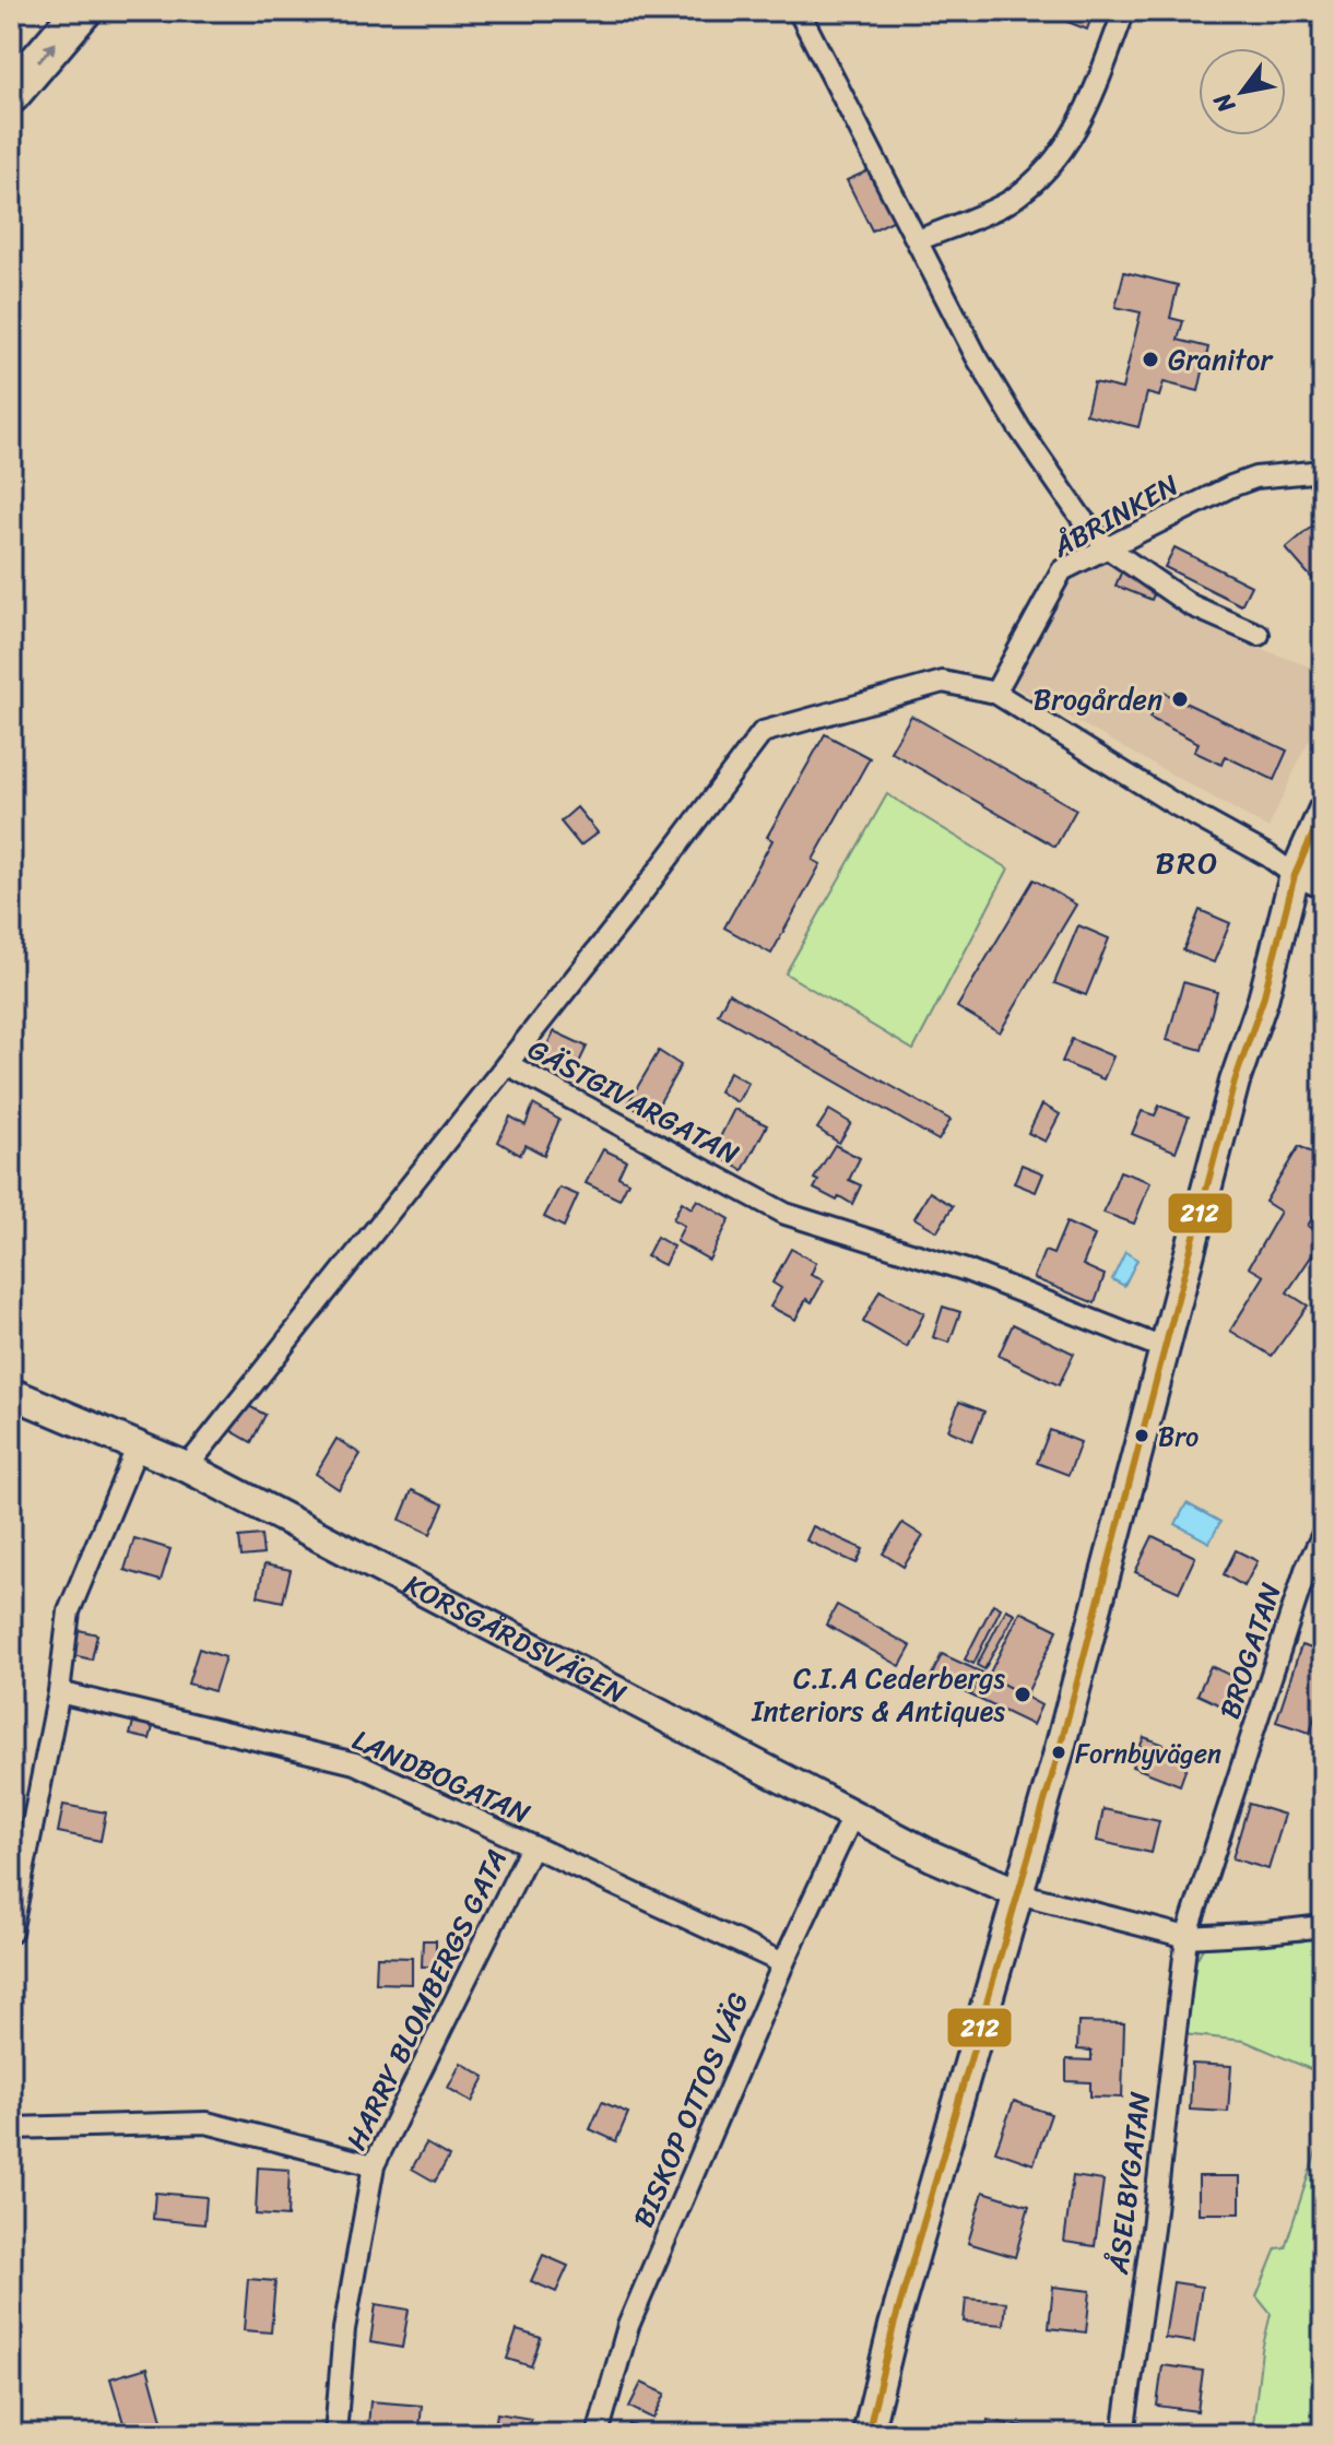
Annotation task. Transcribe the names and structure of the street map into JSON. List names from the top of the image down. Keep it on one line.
{"streets":{"street":["ÅBRINKEN","GÄSTGIVARGATAN","KORSGÅRDSVÄGEN","BROGATAN","LANDBOGATAN","HARRY BLOMBERGS GATA","BISKOP OTTOS VÄG","ÅSELBYGATAN"]},"crossings":[["GÄSTGIVARGATAN","KORSGÅRDSVÄGEN"],["KORSGÅRDSVÄGEN","BISKOP OTTOS VÄG"],["BROGATAN","ÅSELBYGATAN"],["LANDBOGATAN","HARRY BLOMBERGS GATA"],["LANDBOGATAN","BISKOP OTTOS VÄG"]],"districts":["BRO"],"places":["Granitor","Brogården","Bro","C.I.A Cederbergs Interiors & Antiques","Fornbyvägen"],"lines":["transit line 212"],"north":"bottom left"}
